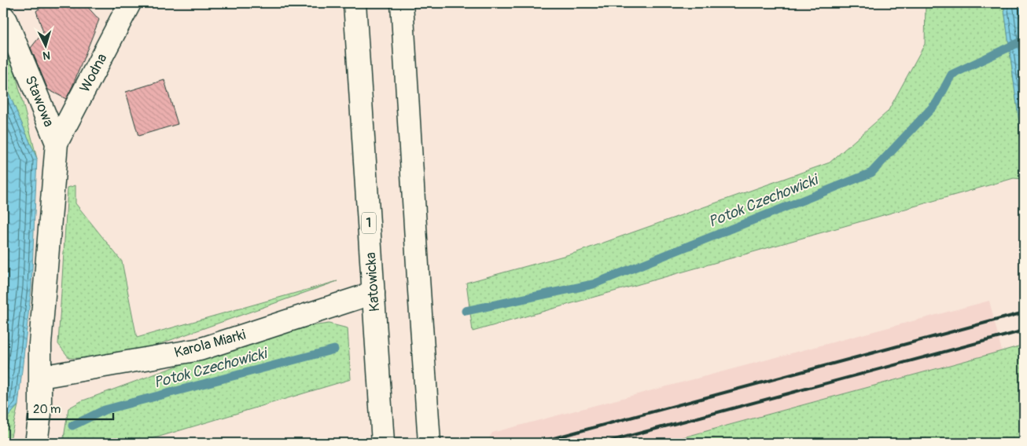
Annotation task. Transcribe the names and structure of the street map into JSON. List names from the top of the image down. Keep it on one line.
{"streets":{"street":["Wodna","Stawowa","1","Katowicka","Karola Miarki"]},"crossings":[["Wodna","Stawowa"],["Katowicka","Karola Miarki"]],"water":["Potok Czechowicki"],"scale_bar":"20 m","north":"bottom"}
